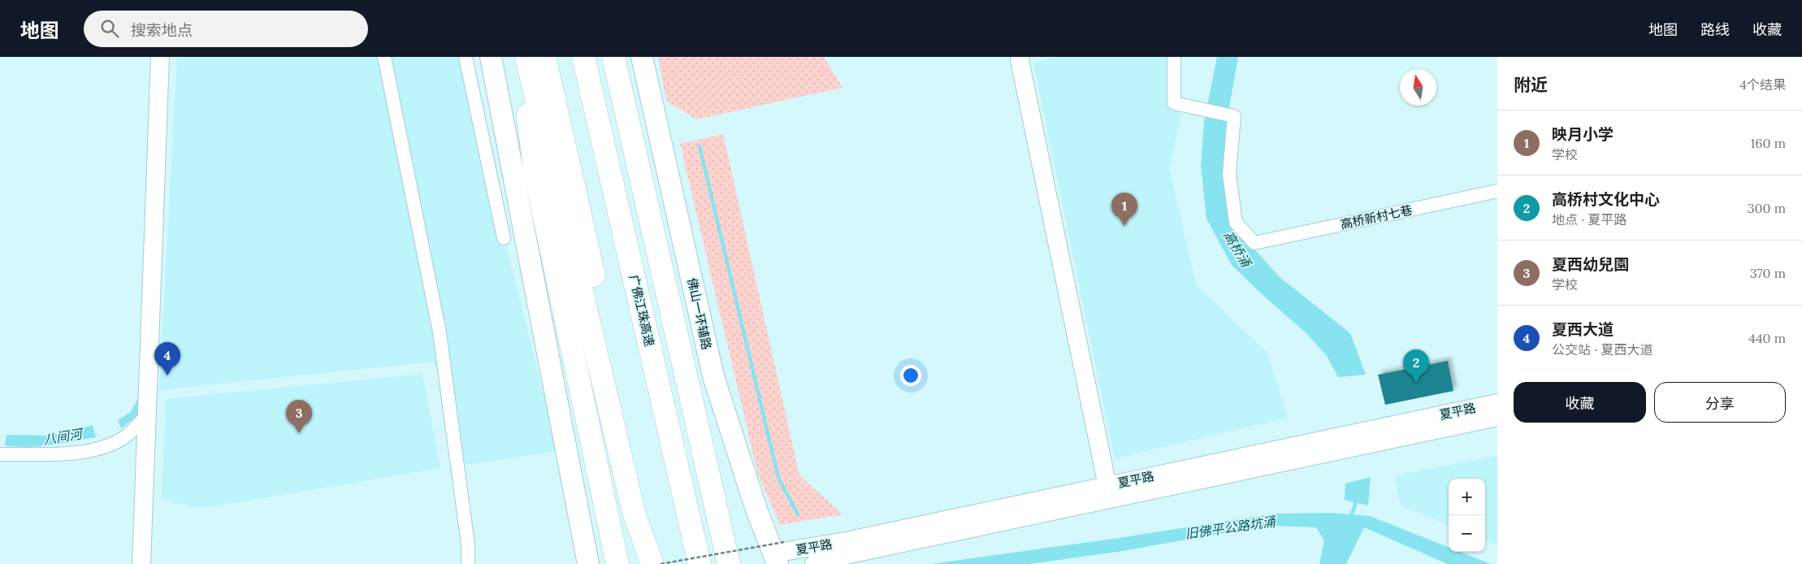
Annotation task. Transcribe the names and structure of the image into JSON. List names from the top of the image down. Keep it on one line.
{"streets":{"highway":["广佛江珠高速"],"main road":["佛山一环辅路","夏平路"],"street":["高桥新村七巷"]},"crossings":[["佛山一环辅路","夏平路"]],"water":["高桥涌","八间河","旧佛平公路坑涌"],"north":"top","page":{"header":"地图","search":"搜索地点","nav":["地图","路线","收藏"],"heading":["附近","4个结果"],"list":[{"mark":"1","name":"映月小学","note":"学校","value":"160 m"},{"mark":"2","name":"高桥村文化中心","note":"地点 · 夏平路","value":"300 m"},{"mark":"3","name":"夏西幼兒園","note":"学校","value":"370 m"},{"mark":"4","name":"夏西大道","note":"公交站 · 夏西大道","value":"440 m"}],"pins":["1","4","2","3"],"buttons":["收藏","分享"],"map_buttons":["+","−"]}}
